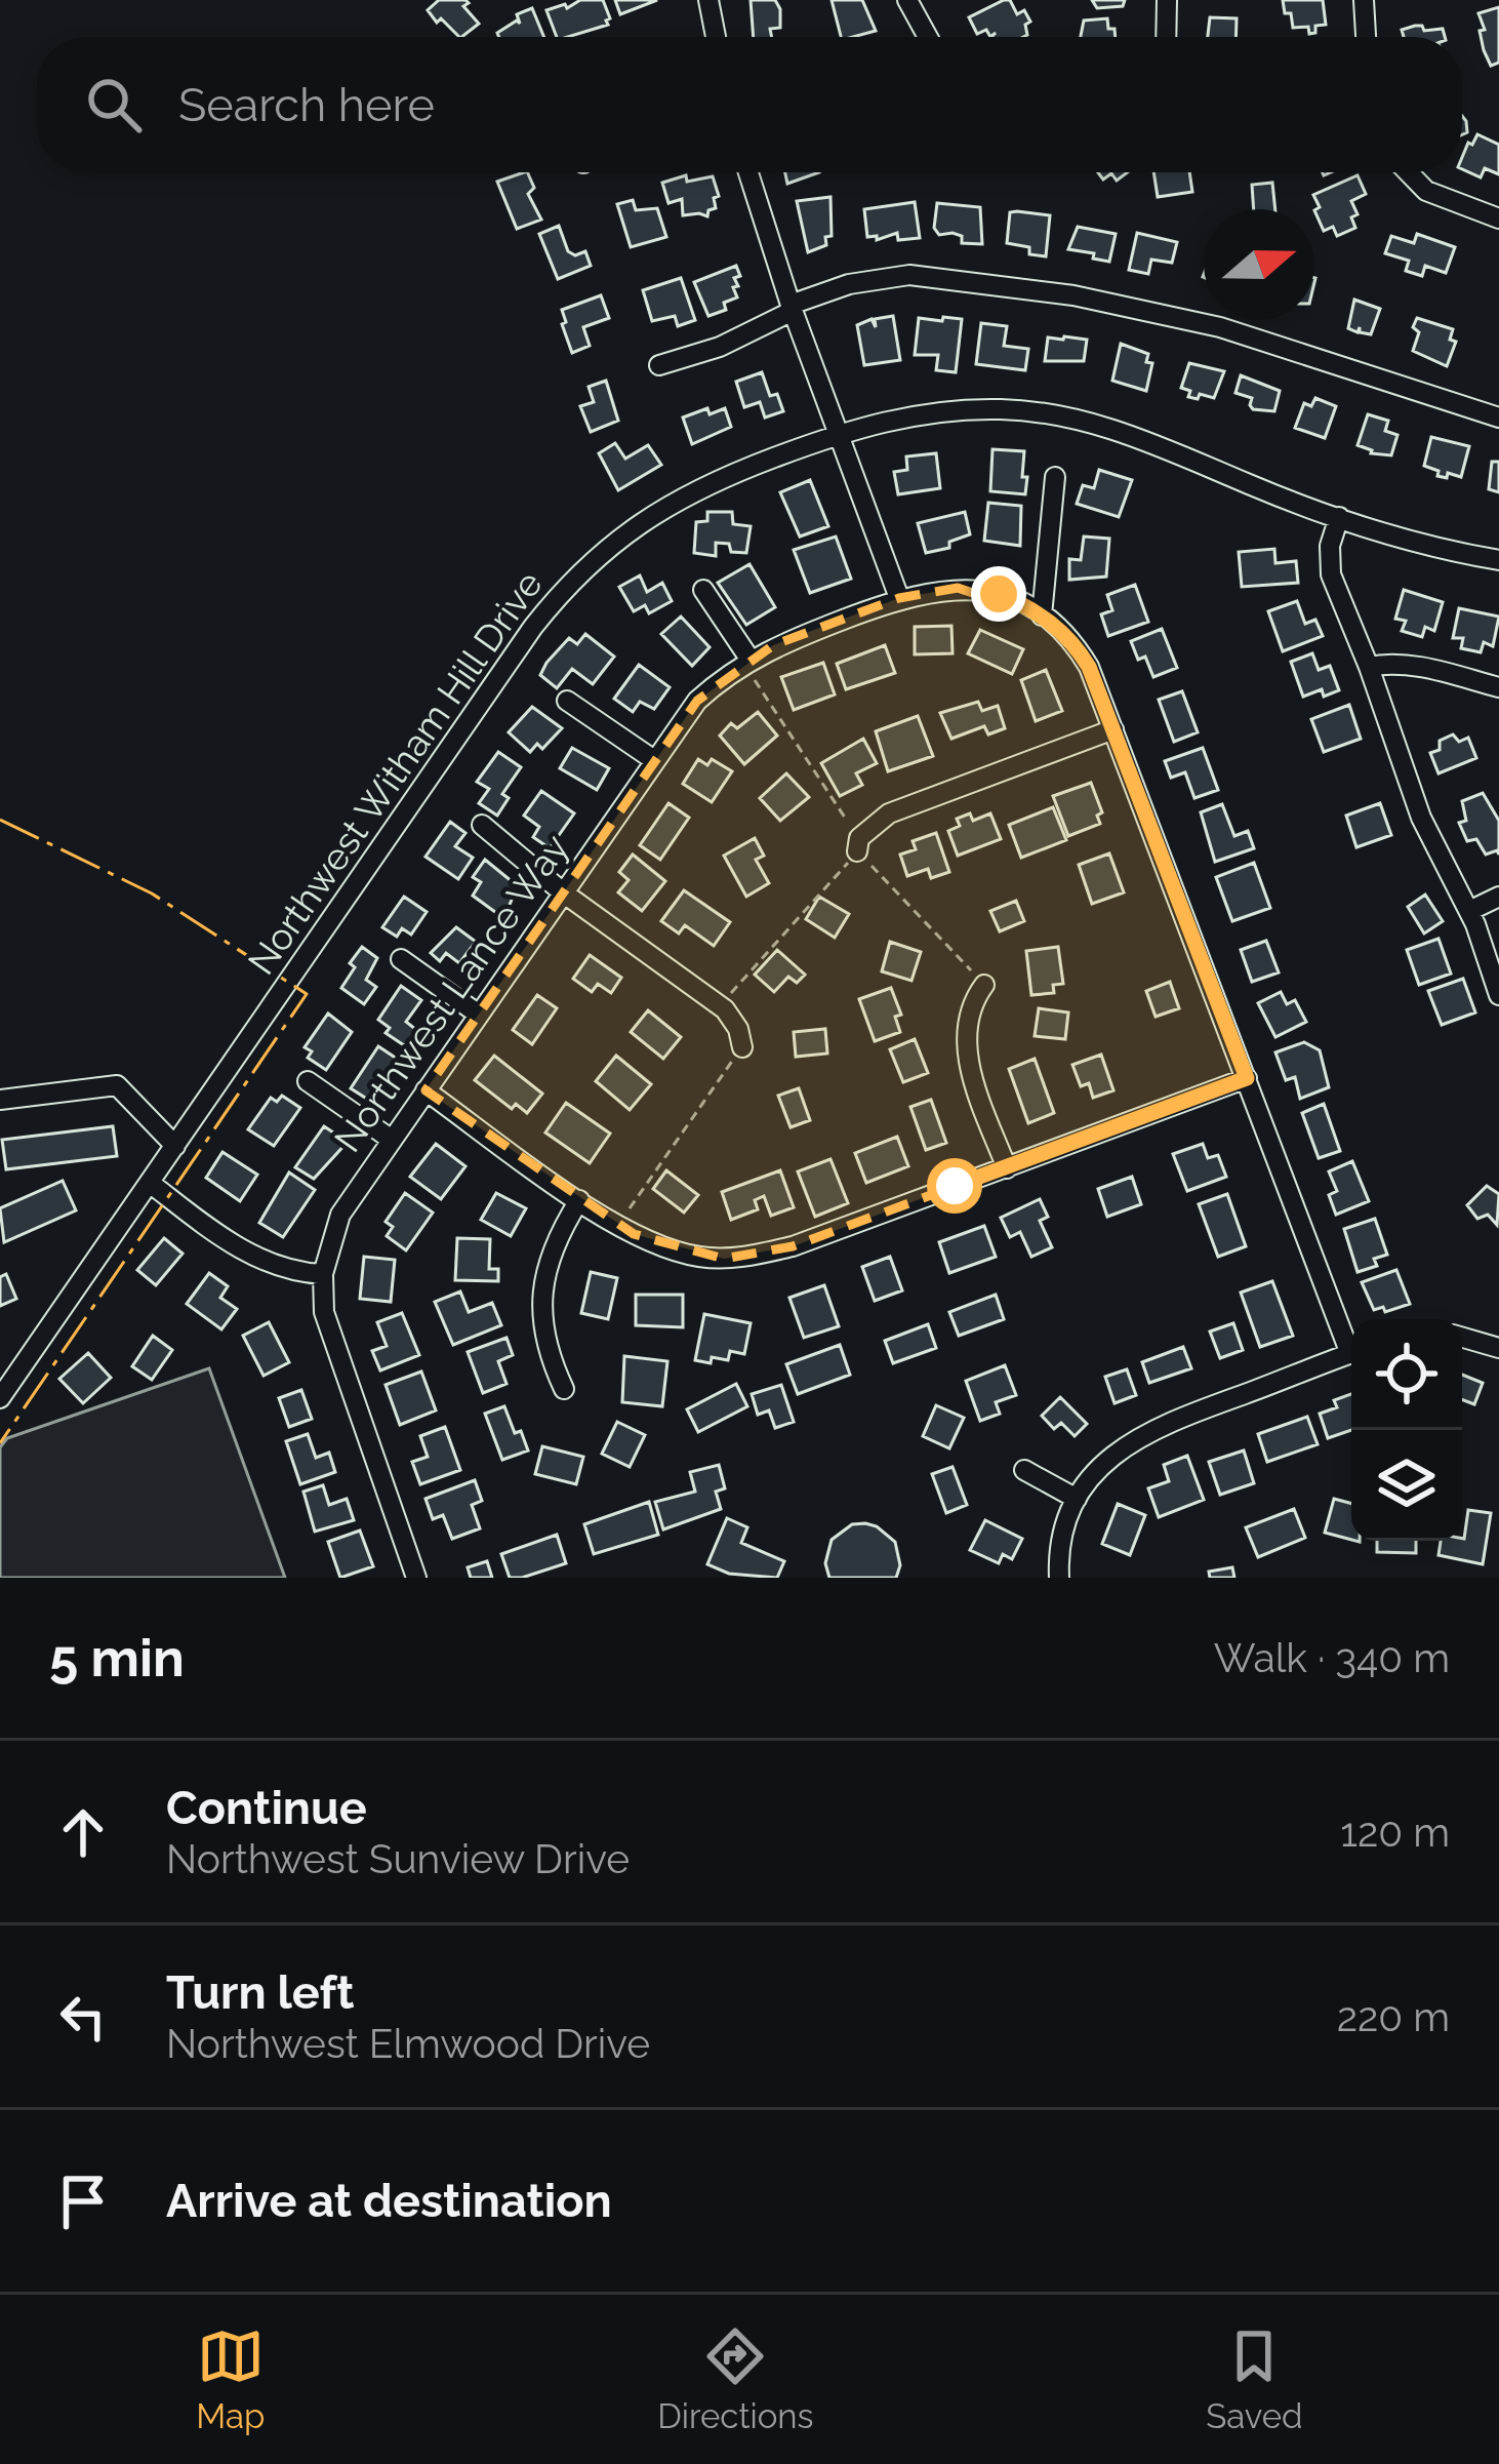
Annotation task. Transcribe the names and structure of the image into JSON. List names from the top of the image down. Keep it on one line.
{"streets":{"street":["Northwest Witham Hill Drive","Northwest Lance Way"]},"north":"right","page":{"search":"Search here","heading":["5 min","Walk · 340 m"],"list":[["Continue","Northwest Sunview Drive","120 m"],["Turn left","Northwest Elmwood Drive","220 m"],"Arrive at destination"],"nav":["Map","Directions","Saved"]}}
